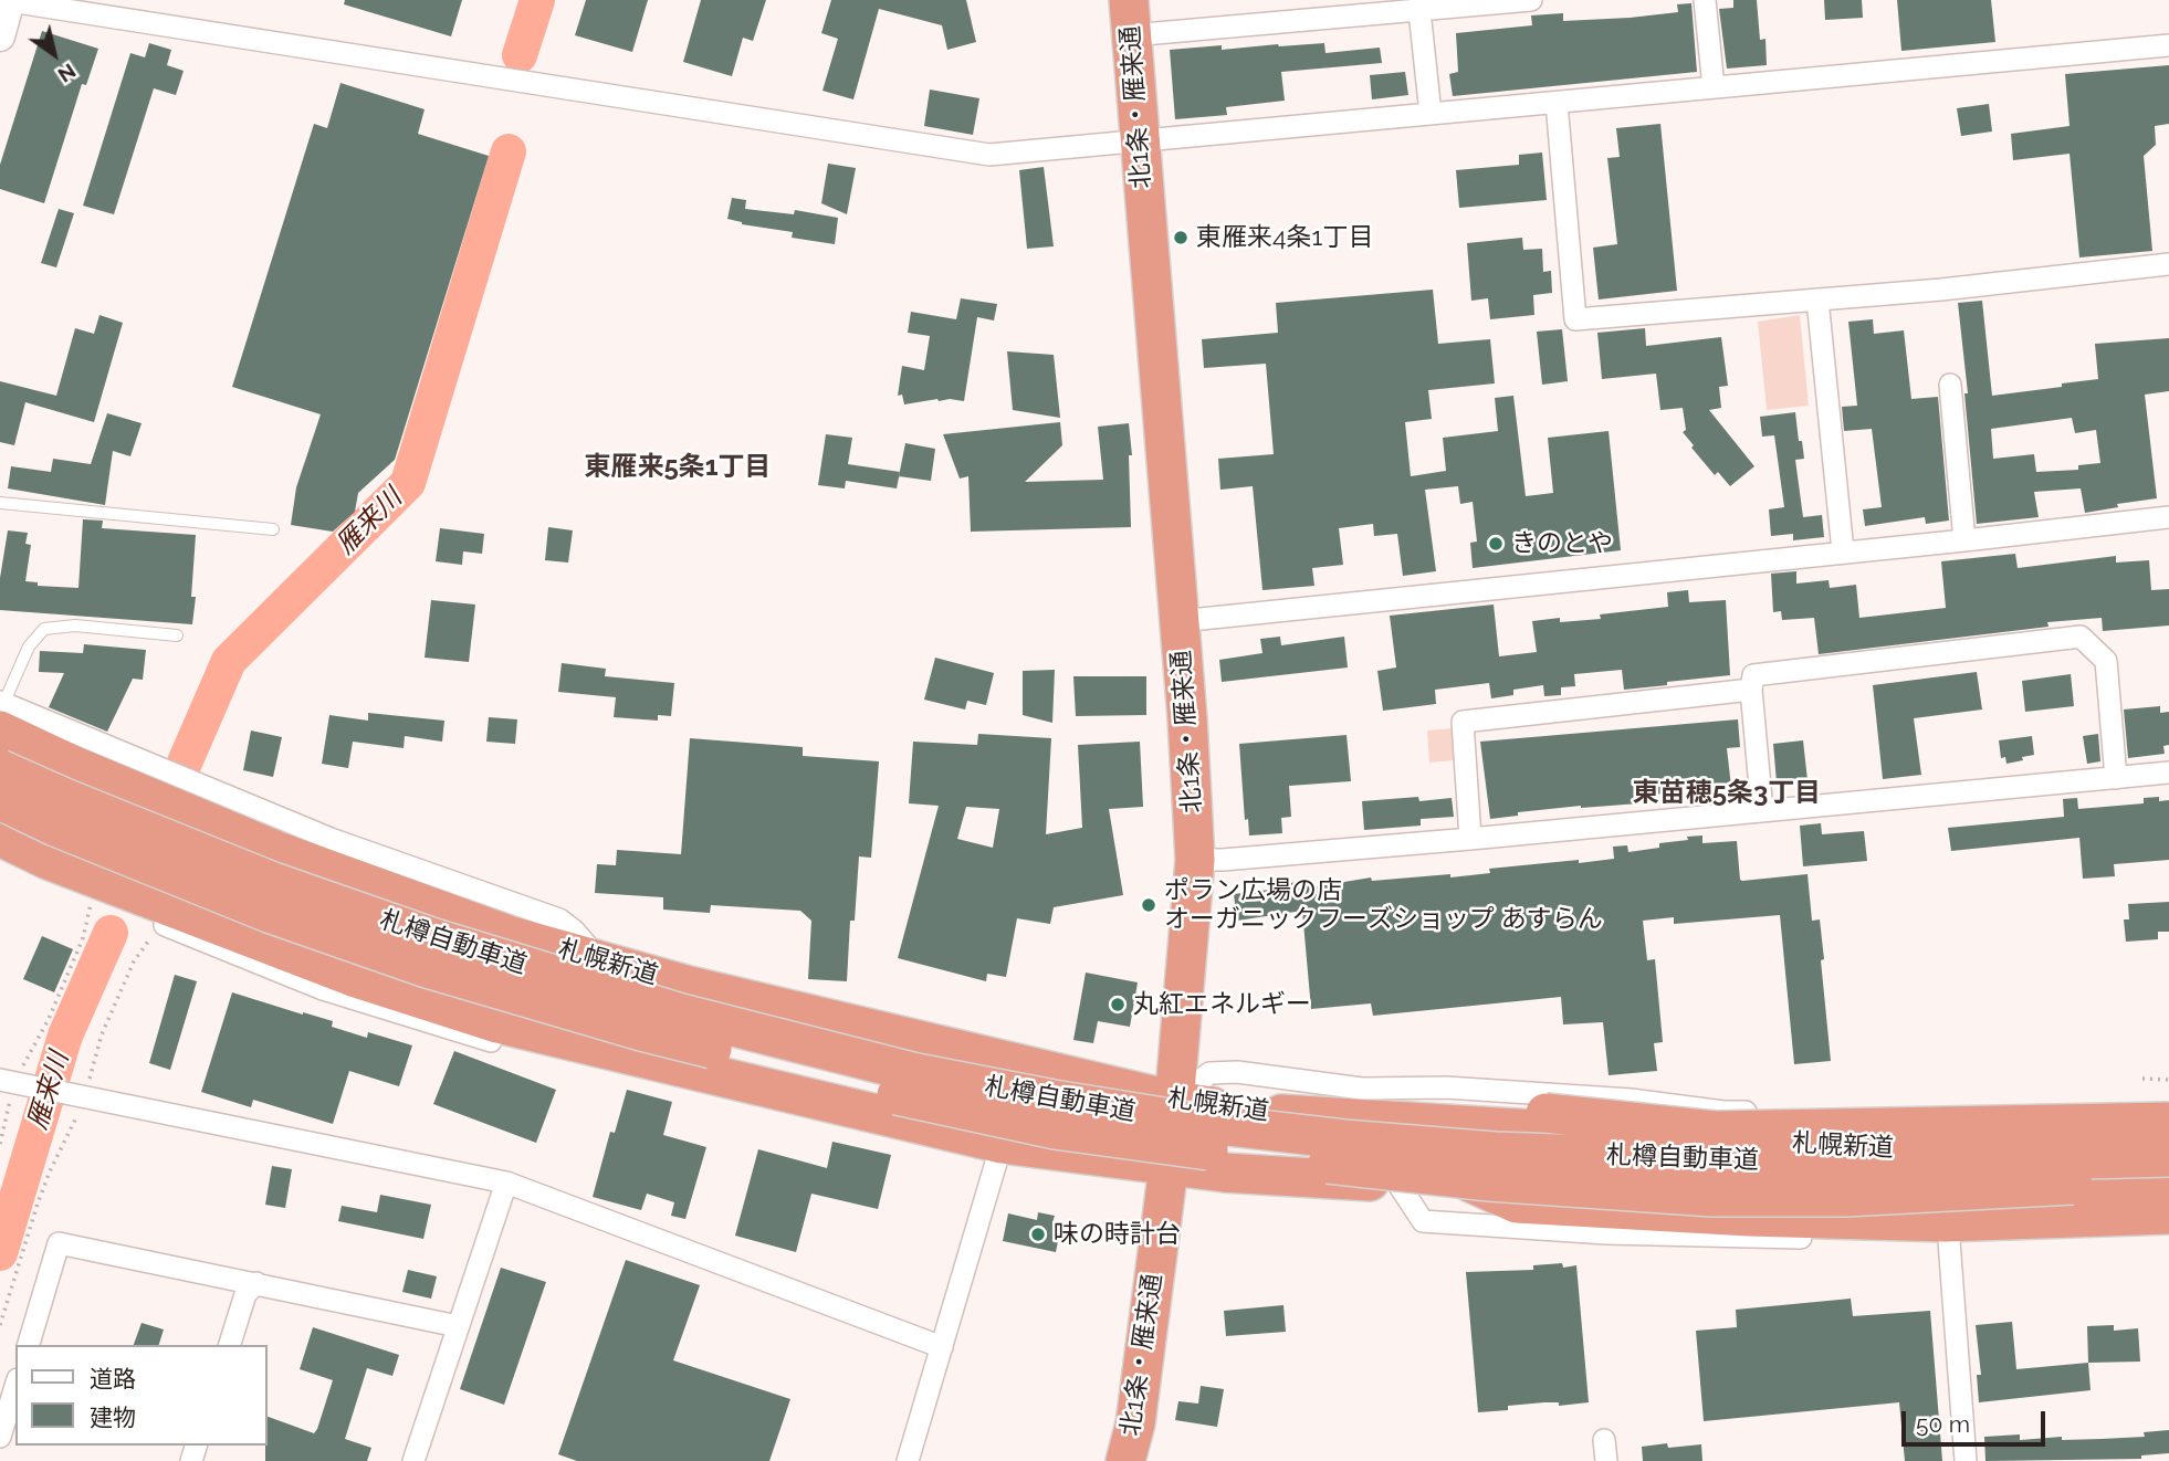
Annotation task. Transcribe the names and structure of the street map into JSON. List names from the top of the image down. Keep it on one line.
{"streets":{"highway":["北1条・雁来通","札樽自動車道","札幌新道"]},"crossings":[["北1条・雁来通","札幌新道"],["札樽自動車道","札幌新道"]],"districts":["東雁来5条1丁目","東苗穂5条3丁目"],"water":["雁来川"],"places":["東雁来4条1丁目","きのとや","ポラン広場の店 オーガニックフーズショップ あすらん","丸紅エネルギー","味の時計台"],"legend":["道路","建物"],"scale_bar":"50 m","north":"bottom right"}
